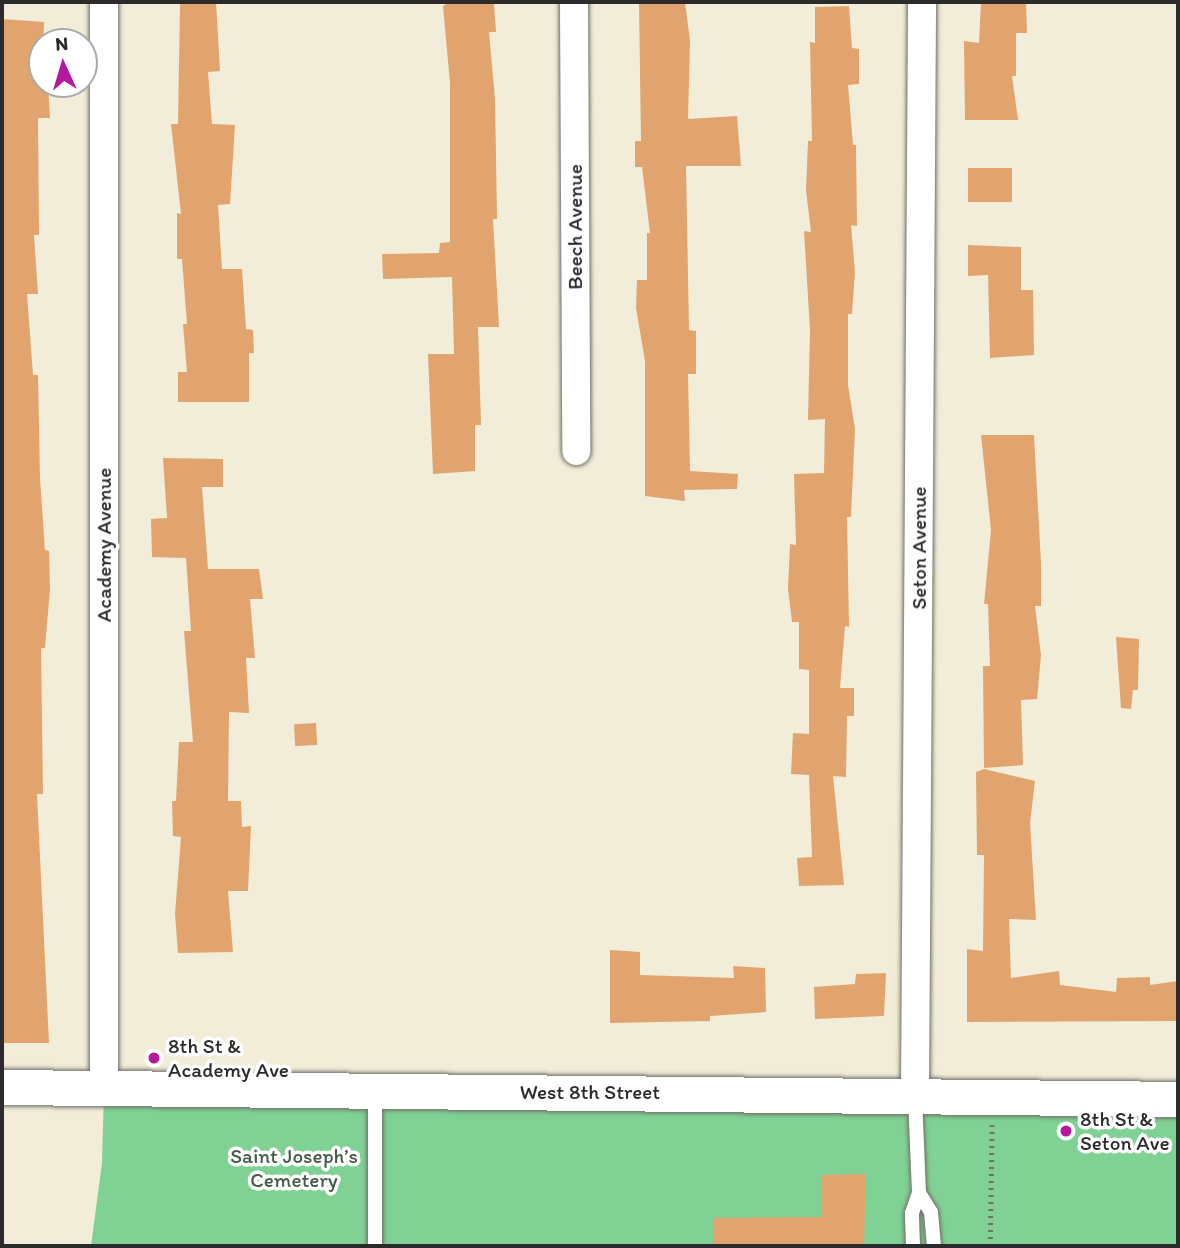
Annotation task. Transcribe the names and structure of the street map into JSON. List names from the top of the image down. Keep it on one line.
{"streets":{"street":["Beech Avenue","Academy Avenue","Seton Avenue","West 8th Street"]},"crossings":[["Academy Avenue","West 8th Street"],["Seton Avenue","West 8th Street"]],"parks":["Saint Joseph’s Cemetery"],"places":["8th St & Academy Ave","8th St & Seton Ave"],"north":"top"}
